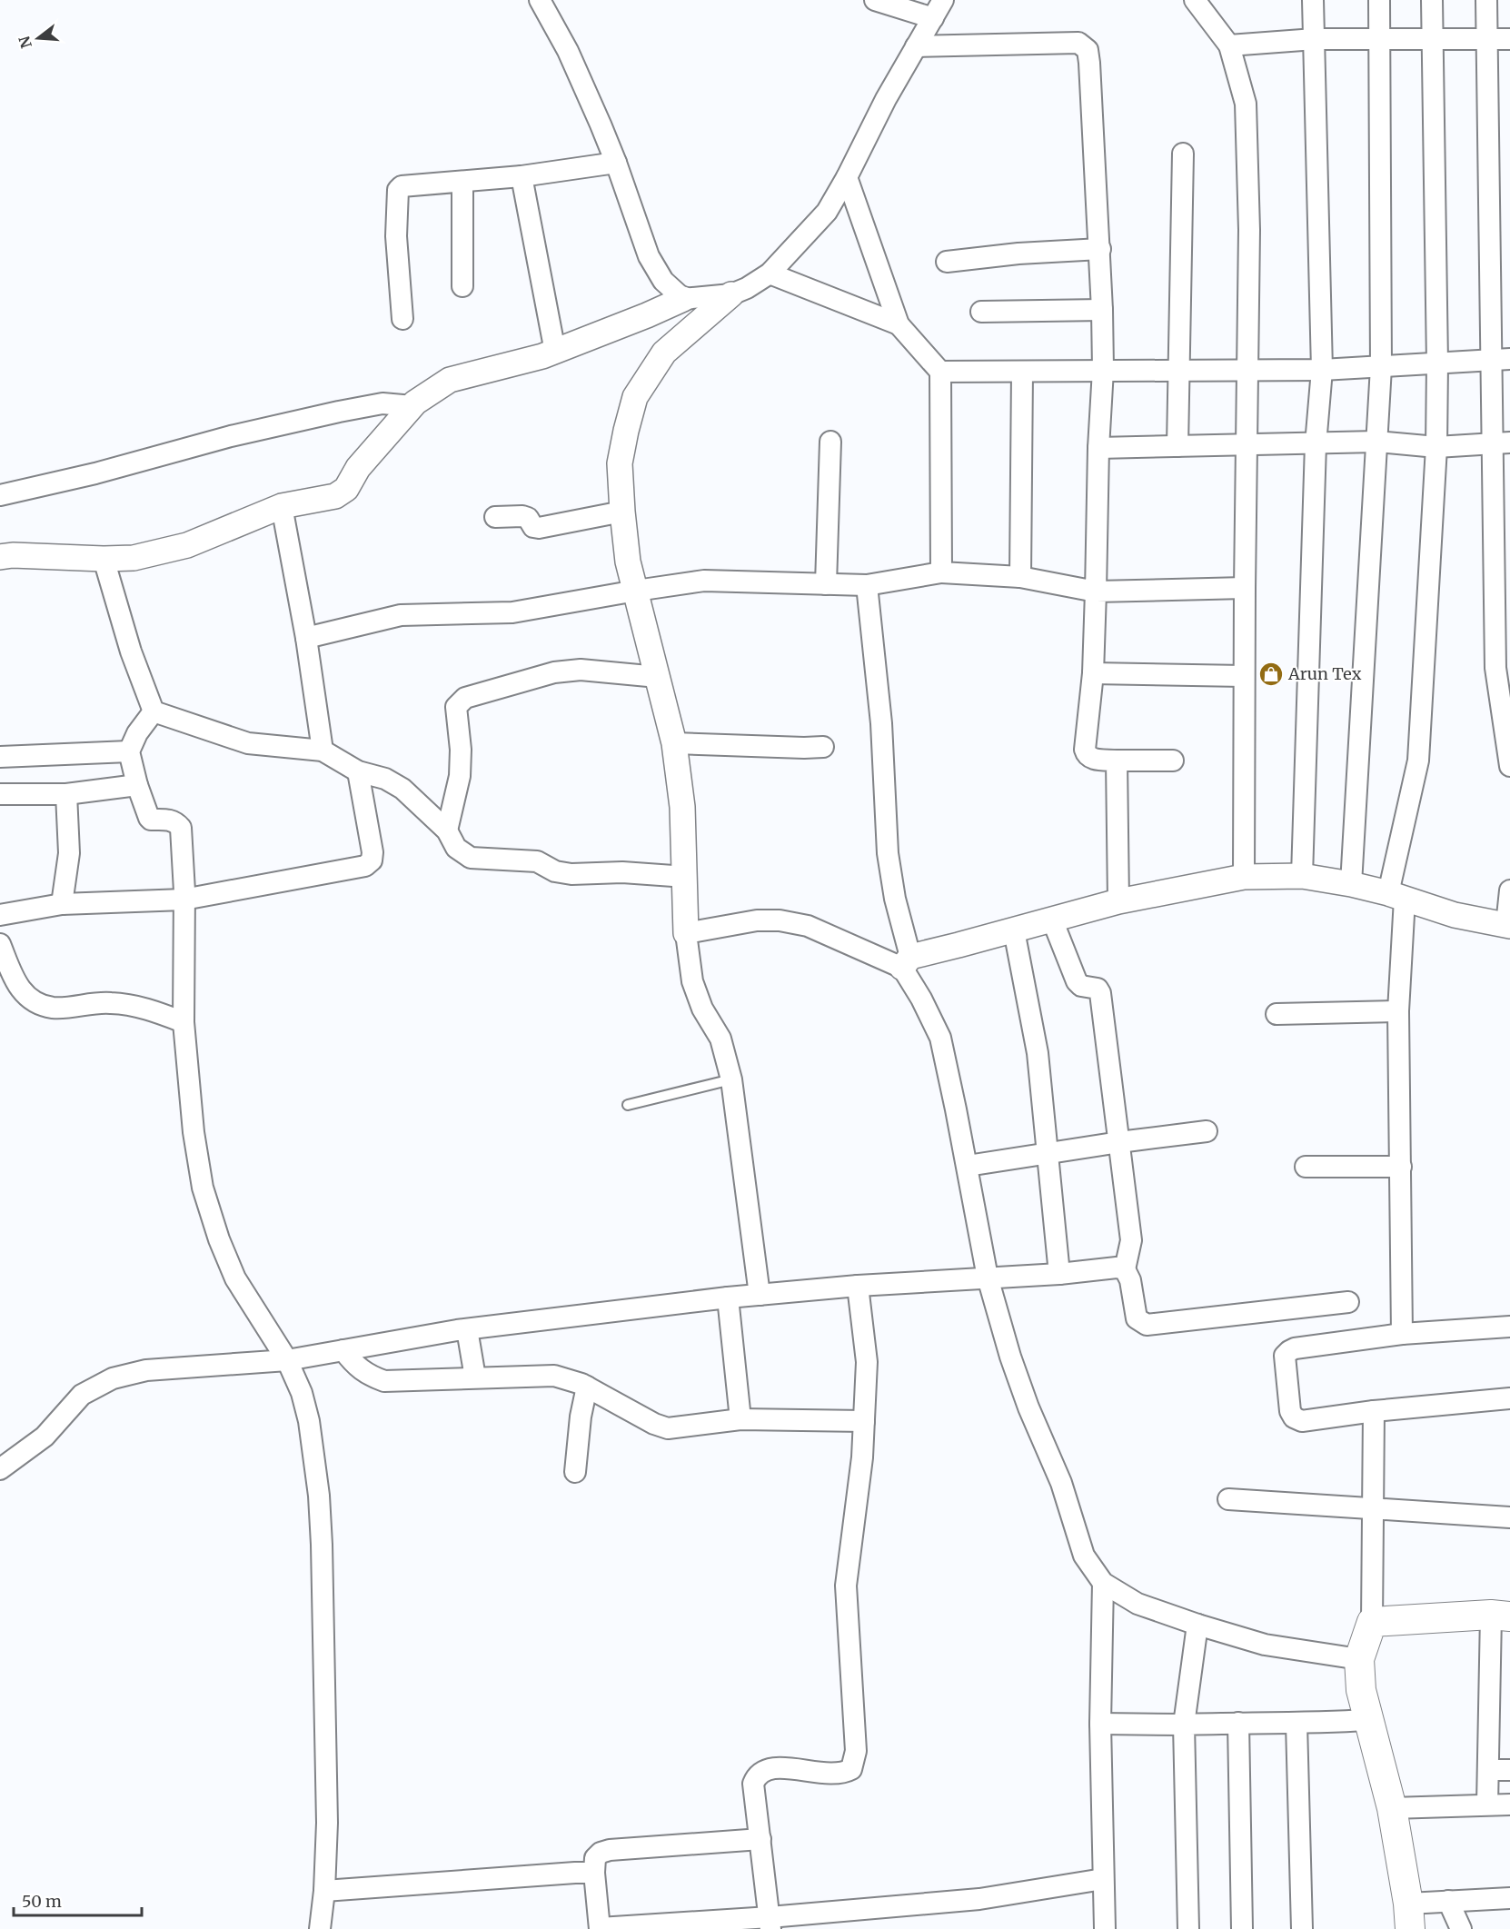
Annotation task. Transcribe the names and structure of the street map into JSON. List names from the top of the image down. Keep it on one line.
{"places":{"shop":["Arun Tex"]},"scale_bar":"50 m","north":"left"}
